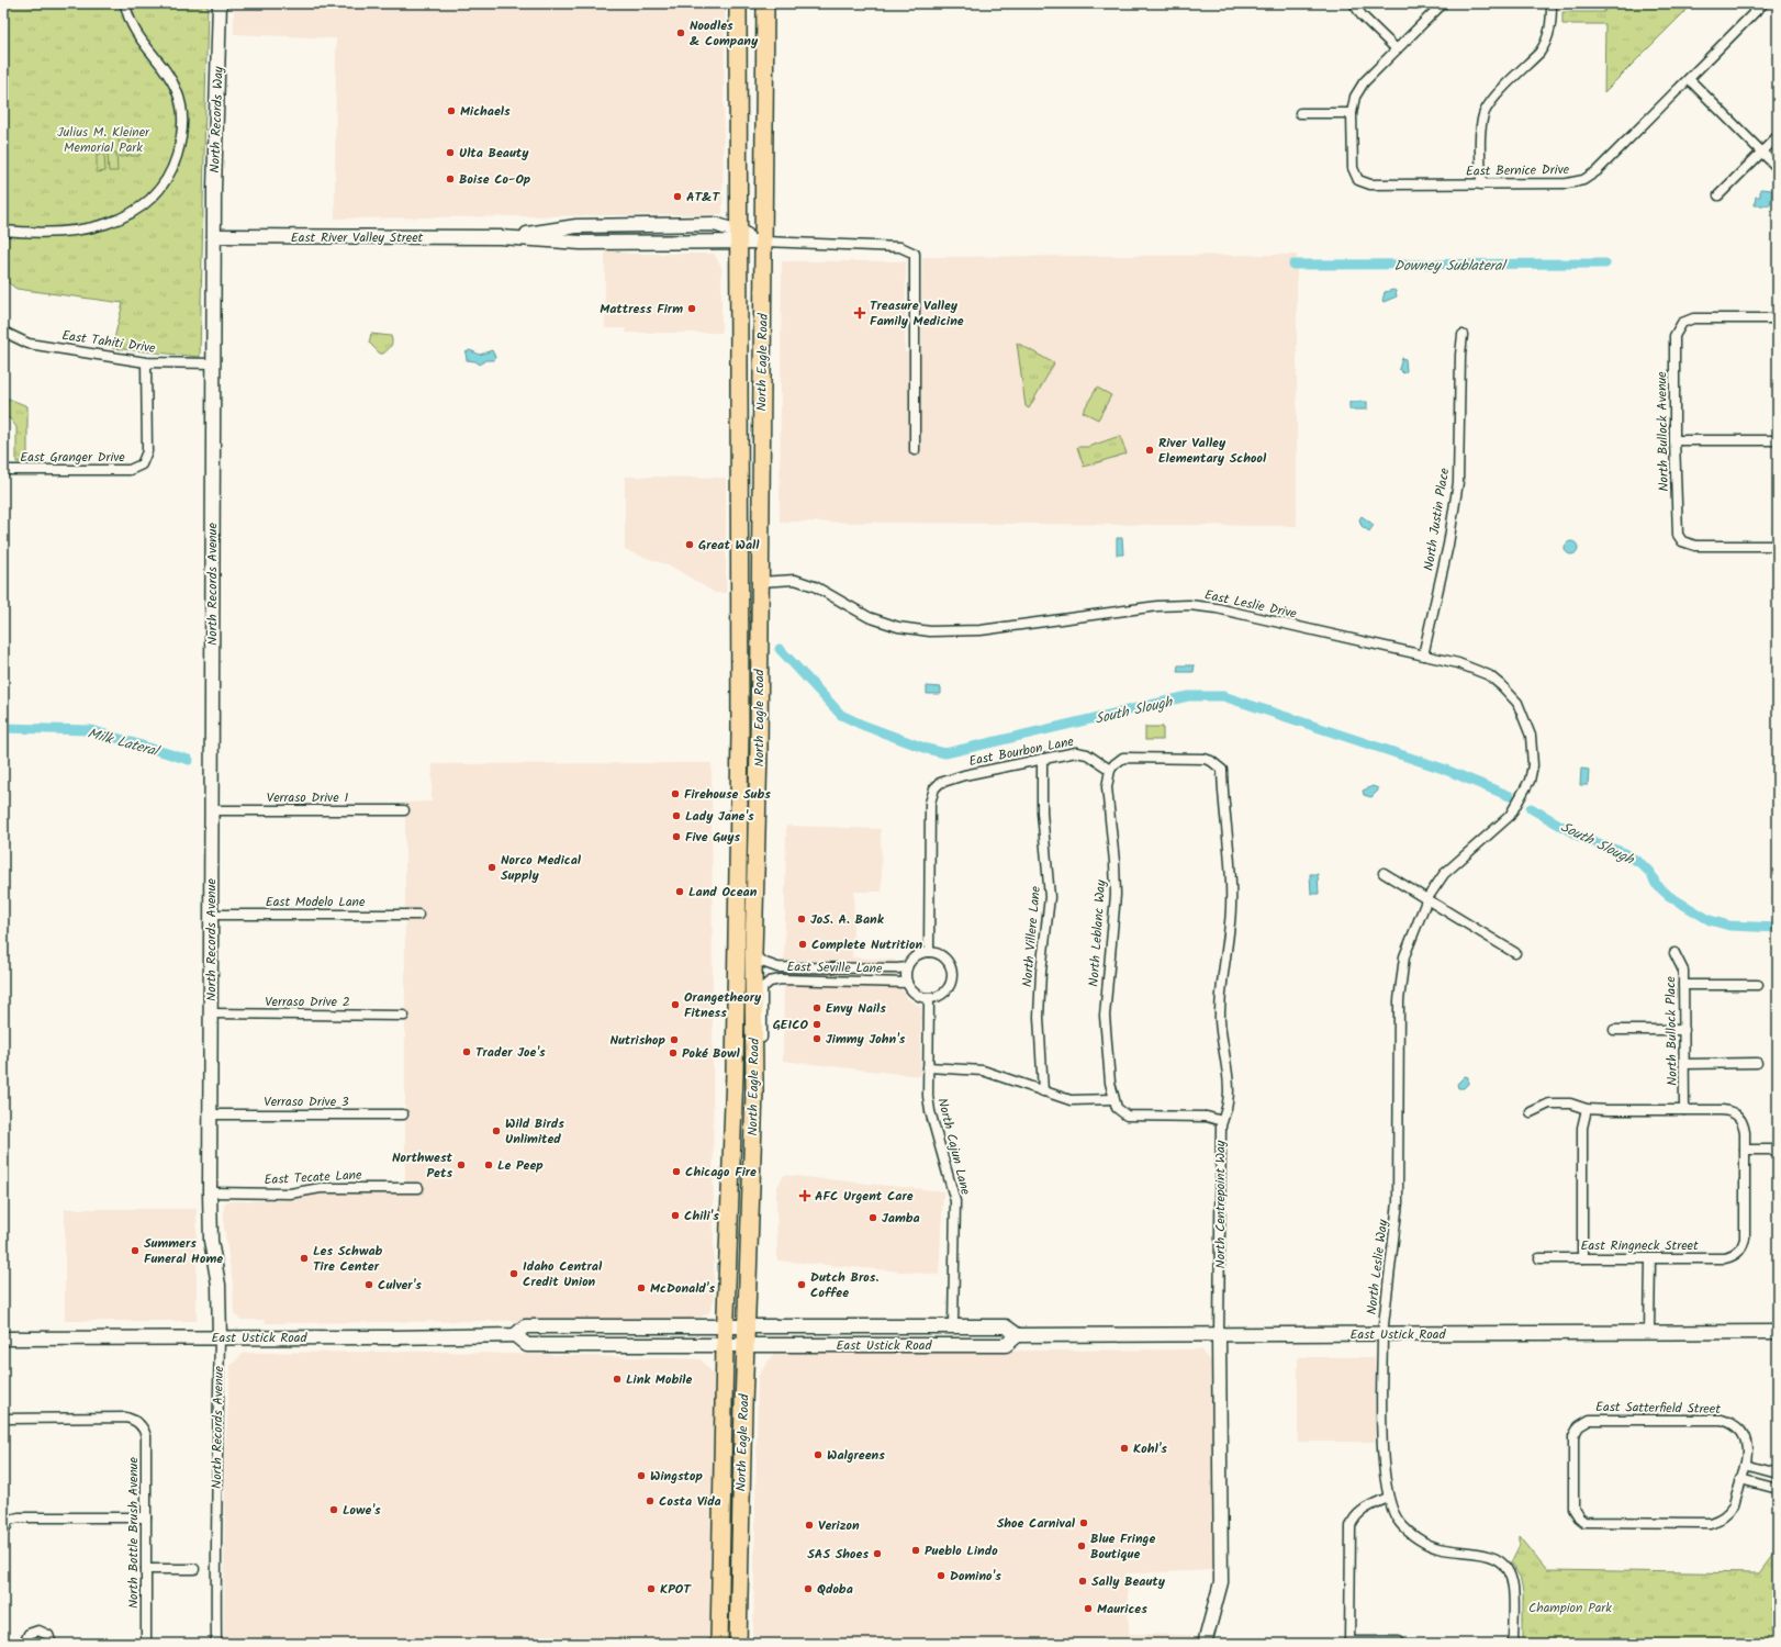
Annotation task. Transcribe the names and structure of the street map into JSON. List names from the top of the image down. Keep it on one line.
{"streets":{"highway":["North Eagle Road"],"main road":["North Records Way","East River Valley Street","North Records Avenue","North Centrepoint Way","East Ustick Road"],"street":["East Bernice Drive","East Tahiti Drive","North Bullock Avenue","East Granger Drive","North Justin Place","East Leslie Drive","East Bourbon Lane","Verraso Drive 1","East Modelo Lane","North Leblanc Way","North Villere Lane","East Seville Lane","Verraso Drive 2","North Bullock Place","Verraso Drive 3","North Cajun Lane","East Tecate Lane","East Ringneck Street","North Leslie Way","East Satterfield Street","North Bottle Brush Avenue"]},"crossings":[["North Records Way","East River Valley Street"],["North Records Way","North Records Avenue"],["East River Valley Street","North Eagle Road"],["East River Valley Street","North Records Avenue"],["East Tahiti Drive","East Granger Drive"],["East Tahiti Drive","North Records Avenue"],["North Eagle Road","East Leslie Drive"],["North Eagle Road","East Seville Lane"],["North Eagle Road","East Ustick Road"],["North Justin Place","East Leslie Drive"],["North Records Avenue","Verraso Drive 1"],["North Records Avenue","East Modelo Lane"],["North Records Avenue","Verraso Drive 2"],["North Records Avenue","Verraso Drive 3"],["North Records Avenue","East Tecate Lane"],["North Records Avenue","East Ustick Road"],["East Leslie Drive","North Leslie Way"],["East Bourbon Lane","North Leblanc Way"],["East Bourbon Lane","North Villere Lane"],["East Bourbon Lane","East Seville Lane"],["East Bourbon Lane","North Cajun Lane"],["East Bourbon Lane","North Centrepoint Way"],["North Leblanc Way","North Centrepoint Way"],["East Seville Lane","North Cajun Lane"],["North Cajun Lane","East Ustick Road"],["North Centrepoint Way","East Ustick Road"],["North Leslie Way","East Ustick Road"]],"water":["Downey Sublateral","South Slough","Milk Lateral"],"parks":["Julius M. Kleiner Memorial Park","Champion Park"],"places":{"other":["Noodles & Company","Michaels","Ulta Beauty","Boise Co-Op","AT&T","Mattress Firm","River Valley Elementary School","Great Wall","Firehouse Subs","Lady Jane's","Five Guys","Norco Medical Supply","Land Ocean","JoS. A. Bank","Complete Nutrition","Orangetheory Fitness","Envy Nails","GEICO","Jimmy John's","Nutrishop","Trader Joe's","Poké Bowl","Wild Birds Unlimited","Northwest Pets","Le Peep","Chicago Fire","Chili's","Jamba","Summers Funeral Home","Les Schwab Tire Center","Idaho Central Credit Union","Culver's","Dutch Bros. Coffee","McDonald's","Link Mobile","Kohl's","Walgreens","Wingstop","Costa Vida","Lowe's","Shoe Carnival","Verizon","Blue Fringe Boutique","Pueblo Lindo","SAS Shoes","Domino's","Sally Beauty","KPOT","Qdoba","Maurices"],"health":["Treasure Valley Family Medicine","AFC Urgent Care"]}}
